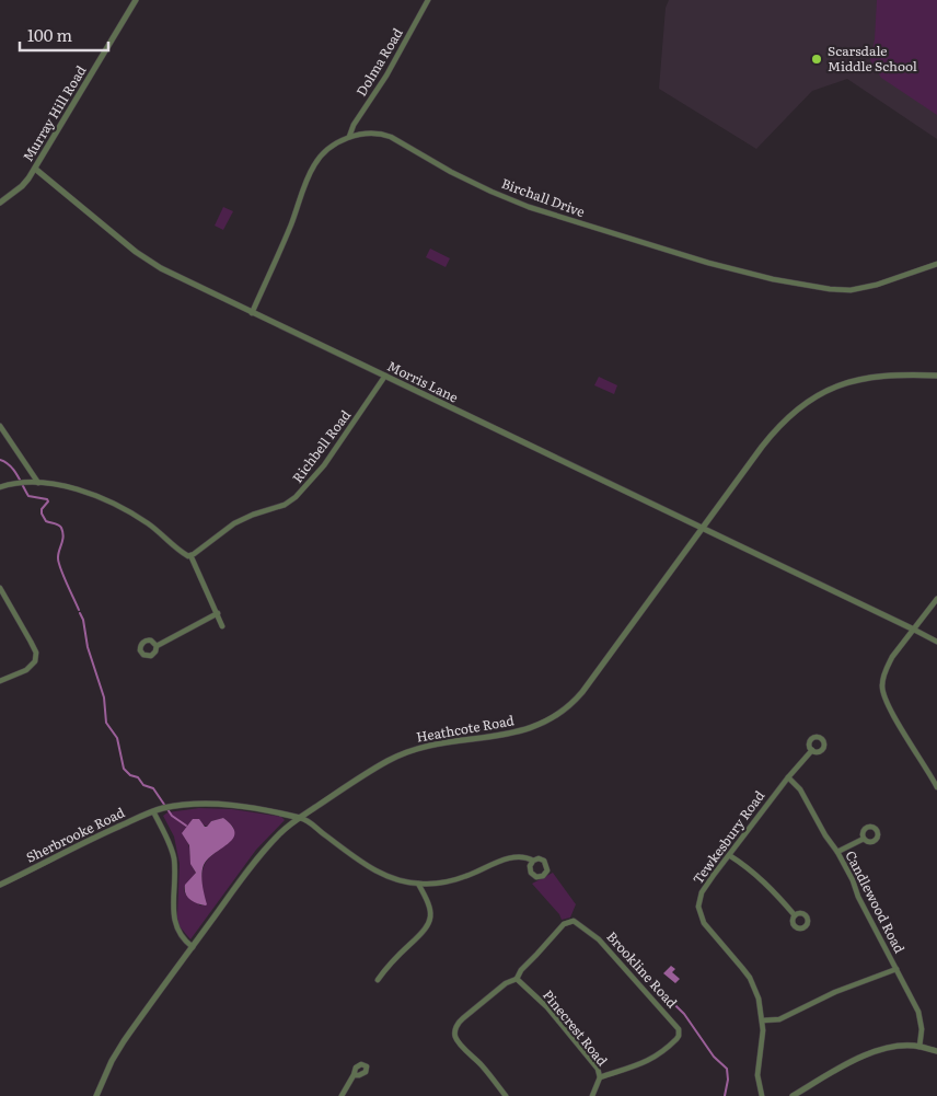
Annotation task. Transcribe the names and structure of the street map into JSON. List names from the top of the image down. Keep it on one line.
{"streets":{"street":["Dolma Road","Murray Hill Road","Birchall Drive","Morris Lane","Richbell Road","Heathcote Road","Sherbrooke Road","Tewkesbury Road","Candlewood Road","Brookline Road","Pinecrest Road"]},"crossings":[["Dolma Road","Birchall Drive"],["Murray Hill Road","Morris Lane"],["Birchall Drive","Morris Lane"],["Morris Lane","Richbell Road"],["Morris Lane","Heathcote Road"],["Heathcote Road","Sherbrooke Road"],["Tewkesbury Road","Candlewood Road"],["Brookline Road","Pinecrest Road"]],"places":["Scarsdale Middle School"],"scale_bar":"100 m"}
